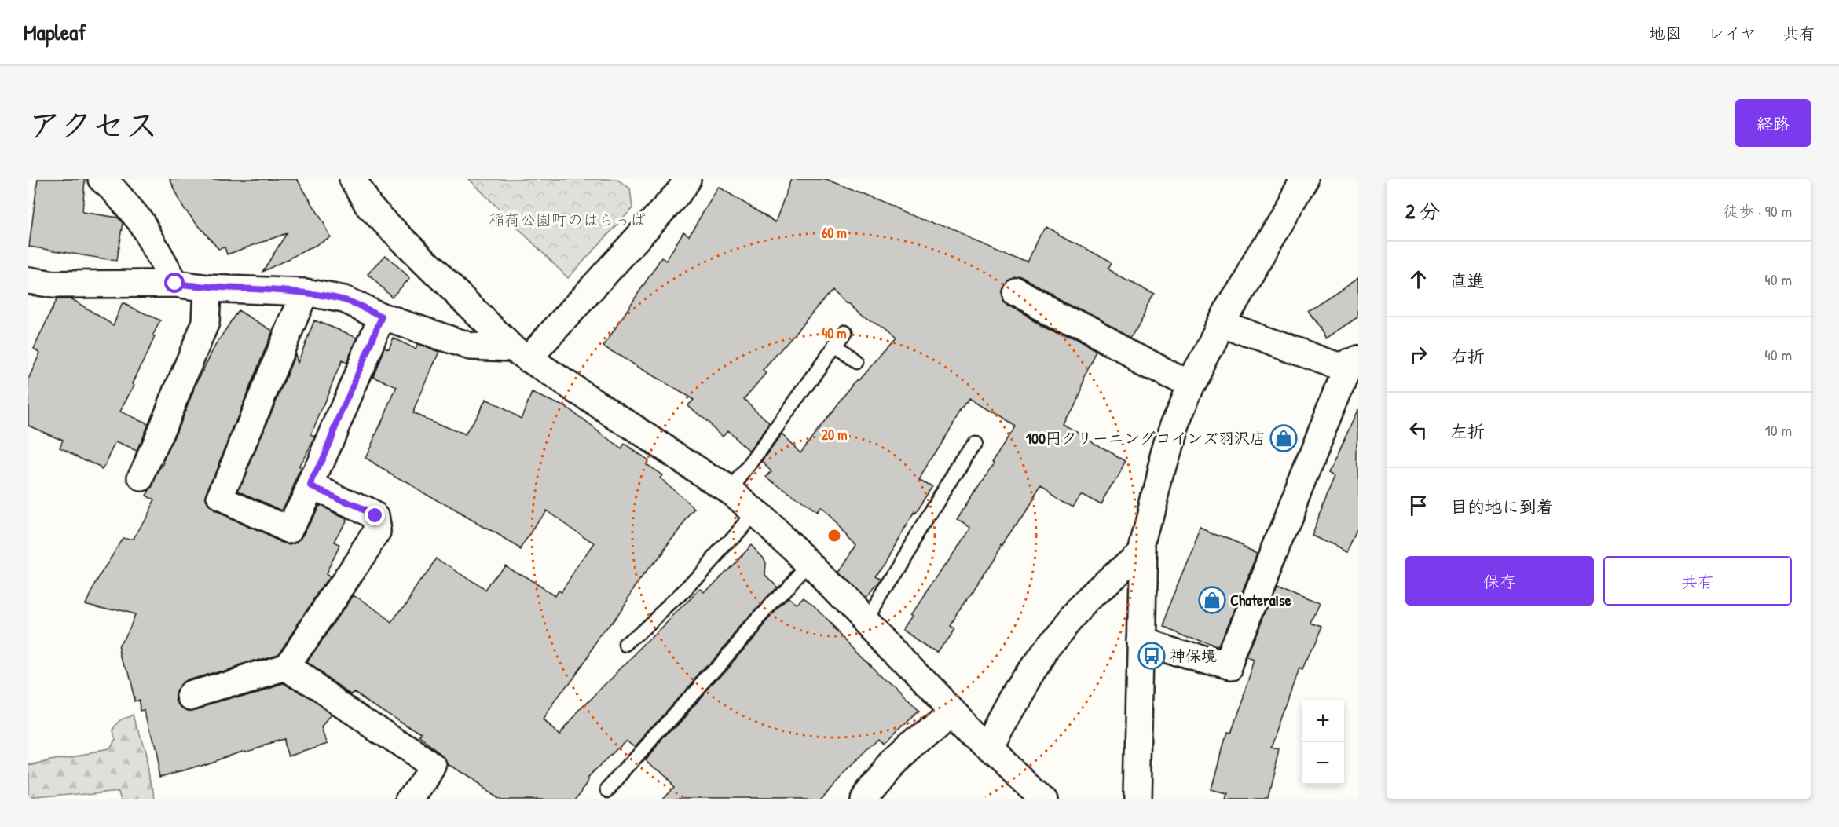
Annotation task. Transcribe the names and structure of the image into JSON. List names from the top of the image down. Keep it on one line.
{"parks":["稲荷公園町のはらっぱ"],"places":{"shop":["100円クリーニングコインズ羽沢店","Chateraise"],"bus stop":["神保境"]},"page":{"header":"Mapleaf","nav":["地図","レイヤ","共有"],"title":"アクセス","buttons":["経路",["保存","共有"]],"heading":["2 分","徒歩 · 90 m"],"list":[["直進","40 m"],["右折","40 m"],["左折","10 m"],"目的地に到着"],"map_buttons":["+","−"]},"rings":["60 m","40 m","20 m"]}
